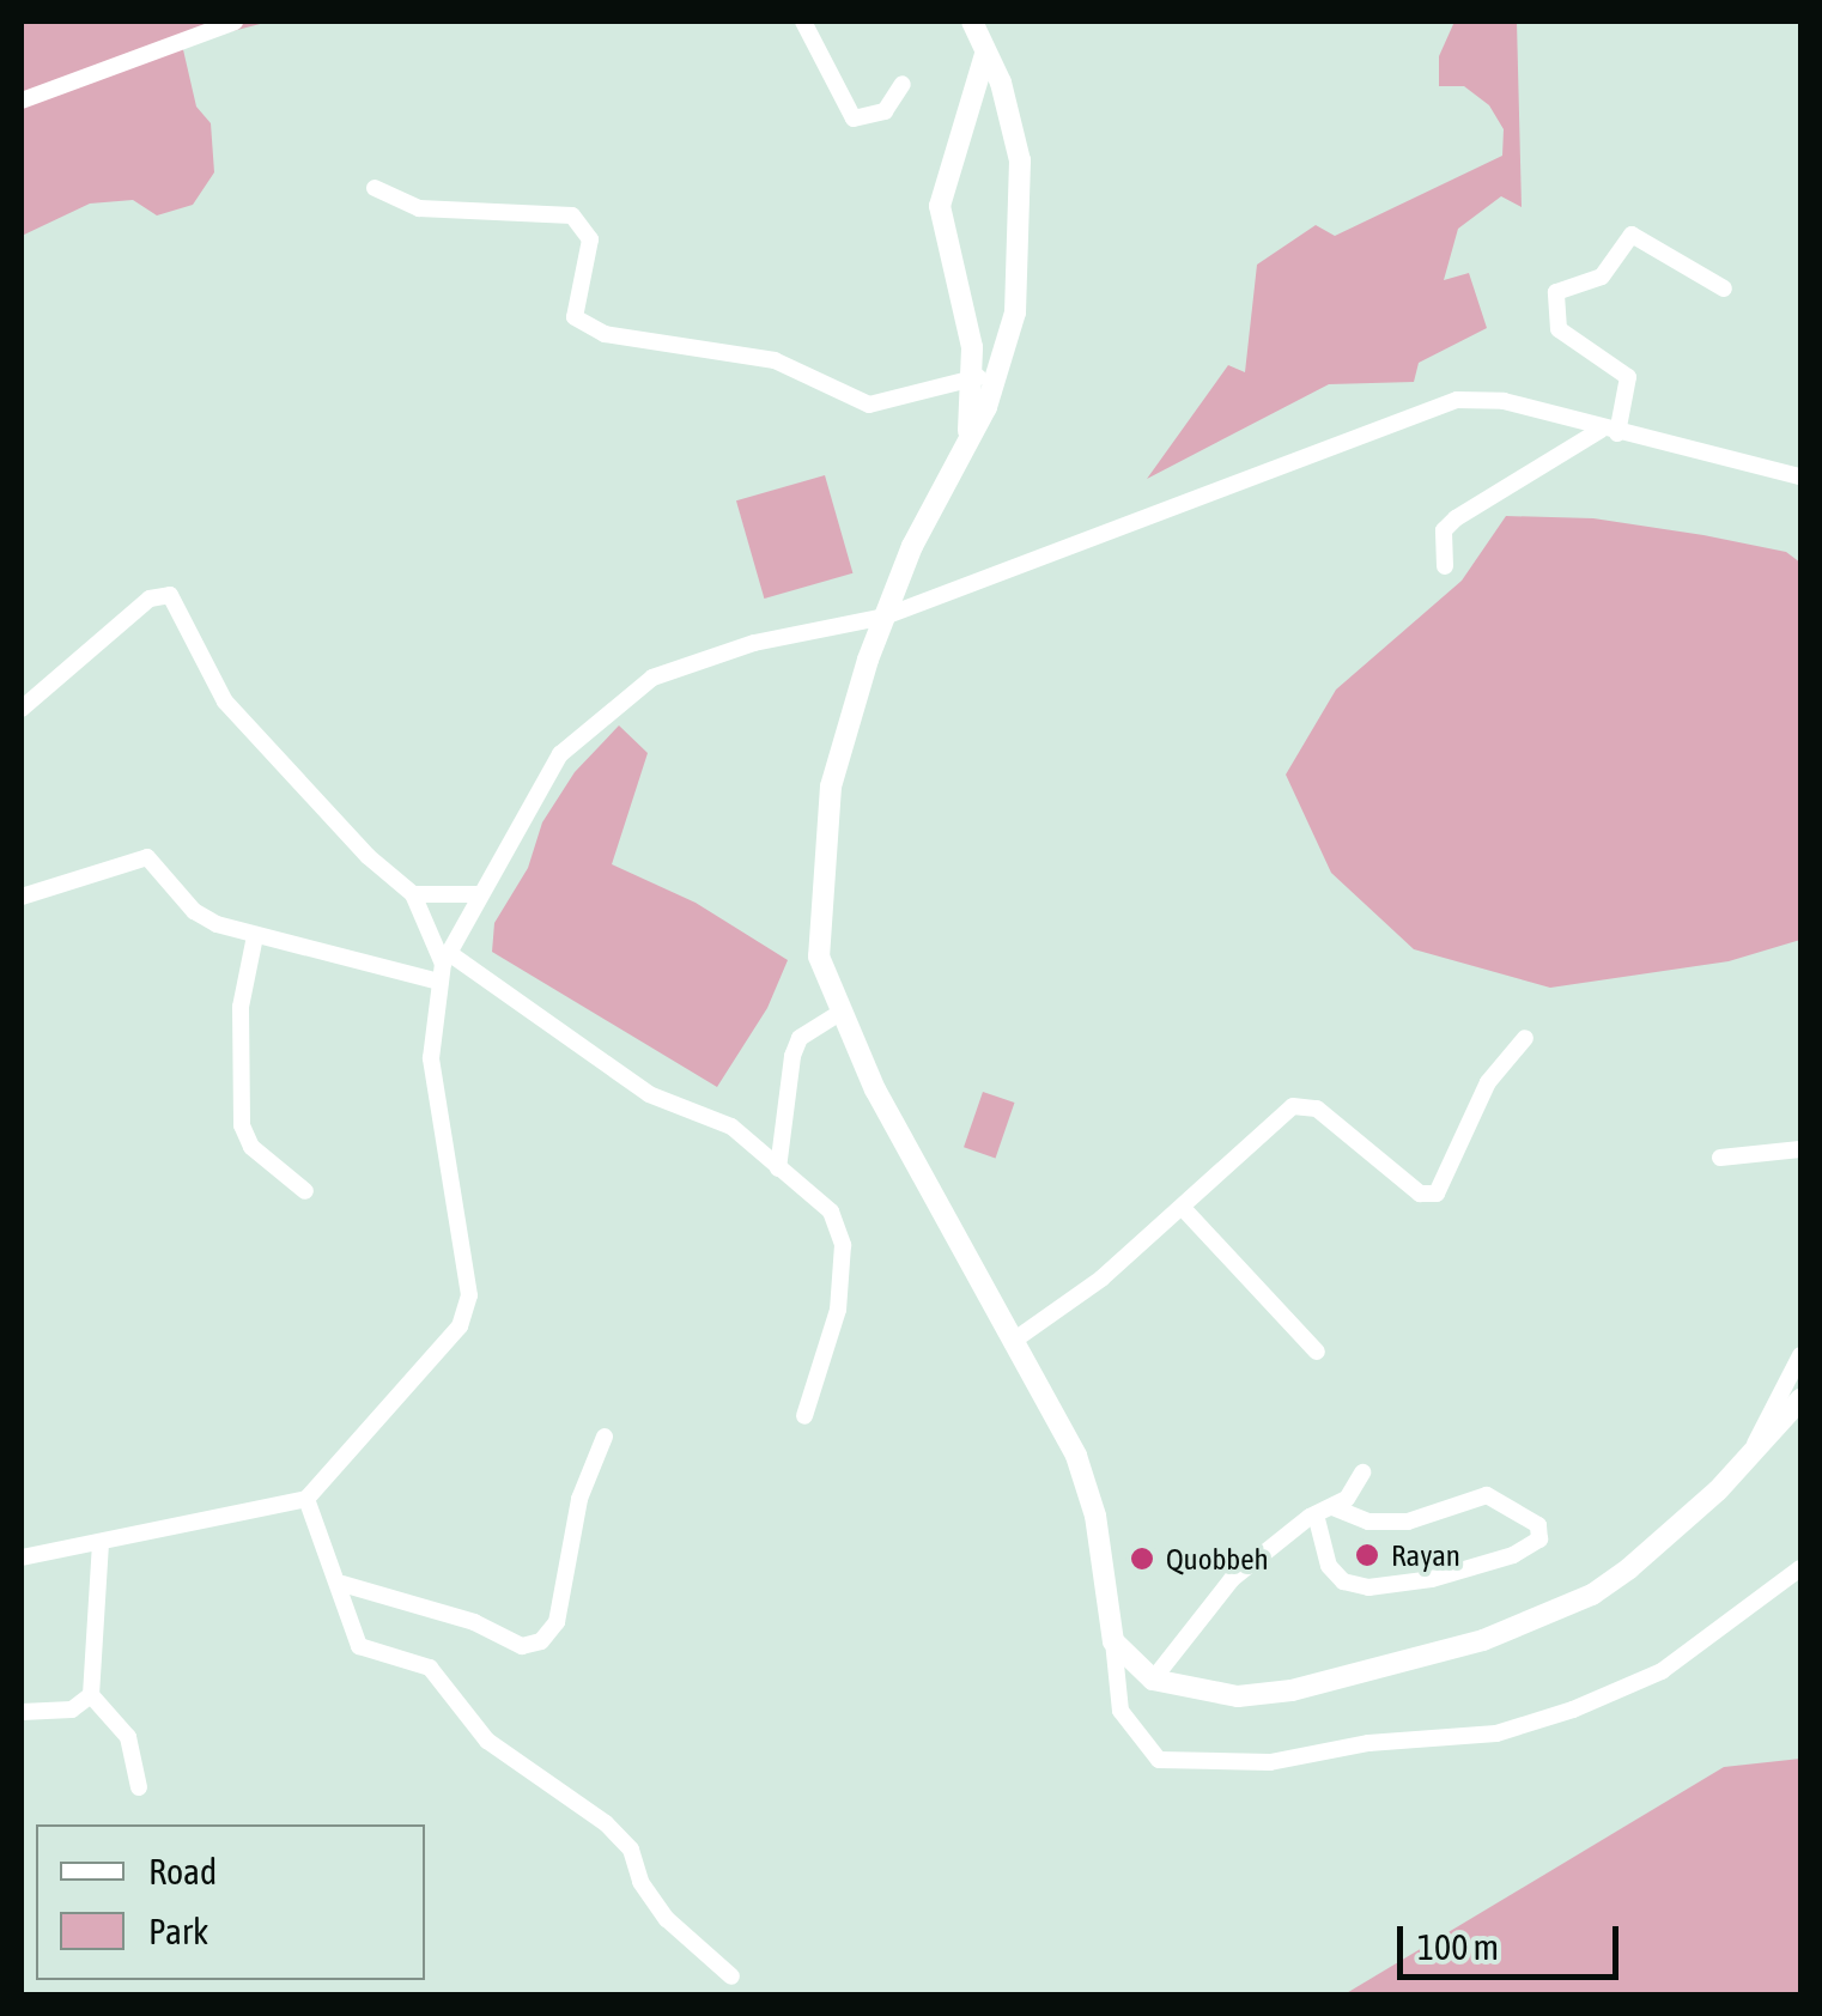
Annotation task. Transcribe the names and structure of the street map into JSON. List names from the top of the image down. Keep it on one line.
{"places":["Rayan","Quobbeh"],"legend":["Road","Park"],"scale_bar":"100 m"}
